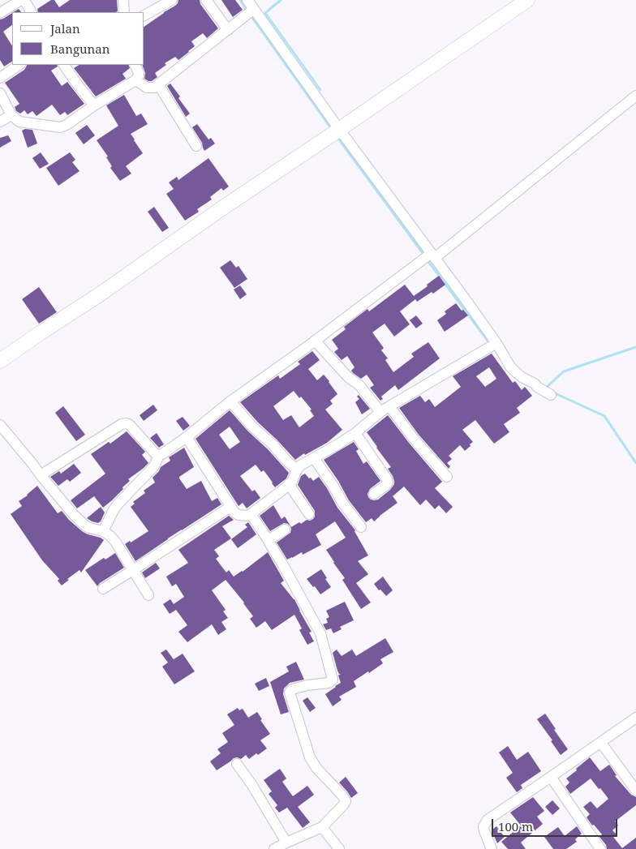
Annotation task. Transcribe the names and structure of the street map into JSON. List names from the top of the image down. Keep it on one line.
{"legend":["Jalan","Bangunan"],"scale_bar":"100 m"}
